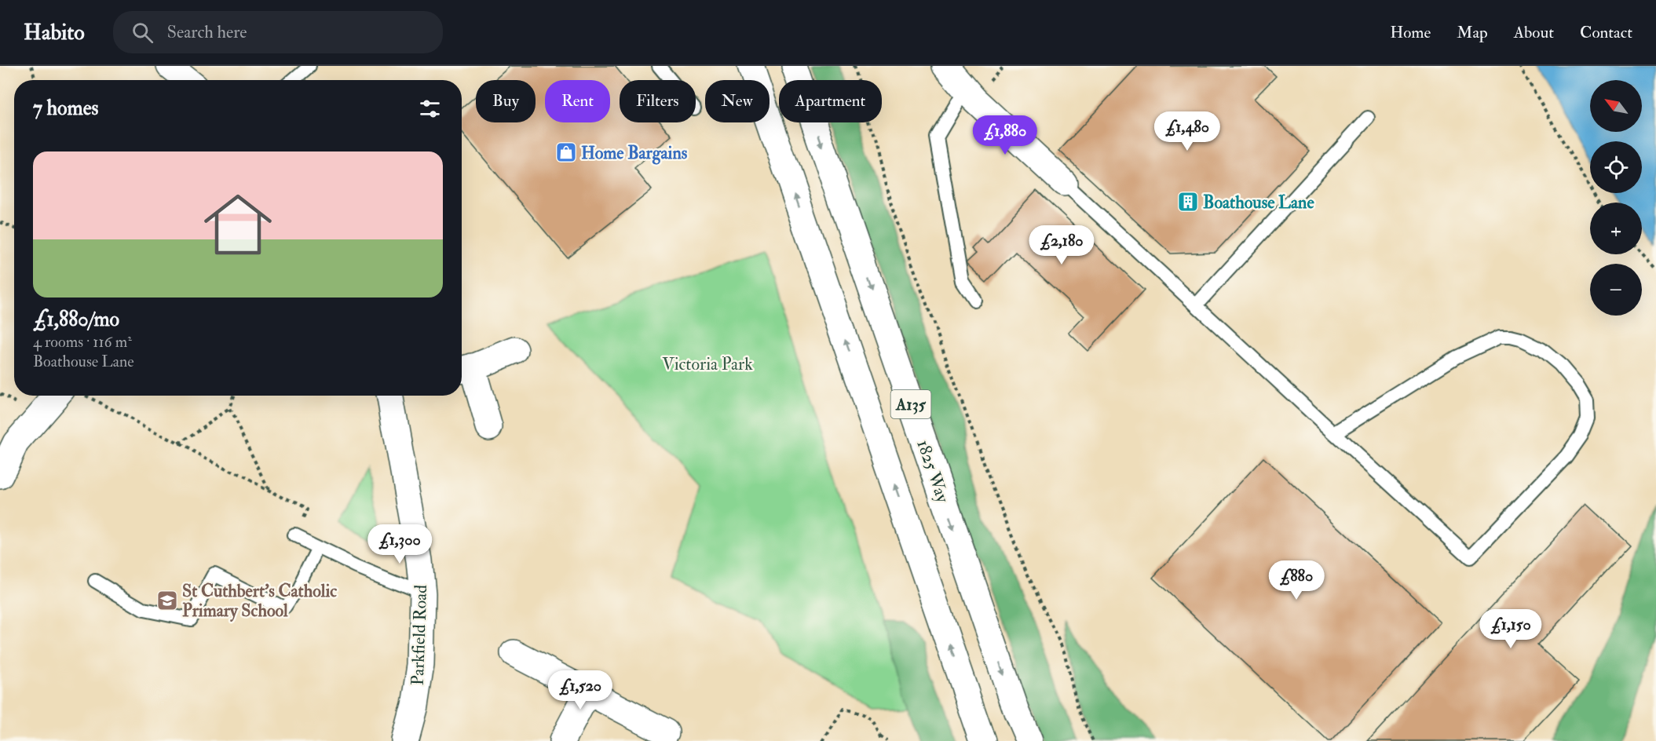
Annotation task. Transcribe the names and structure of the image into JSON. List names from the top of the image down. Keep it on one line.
{"streets":{"main road":["A135","1825 Way","Parkfield Road"]},"parks":["Victoria Park"],"places":{"shop":["Home Bargains"],"building":["Boathouse Lane"],"school or university":["St Cuthbert's Catholic Primary School"]},"north":"top left","page":{"header":"Habito","search":"Search here","nav":["Home","Map","About","Contact"],"map_buttons":["+","−"],"chip":["Buy","Rent","Filters","New","Apartment"],"heading":"7 homes","price":["£1,480","£1,880","£2,180","£1,300","£880","£1,150","£1,520"],"list":[{"name":"£1,880/mo","note":"4 rooms · 116 m² · Boathouse Lane"}]}}
